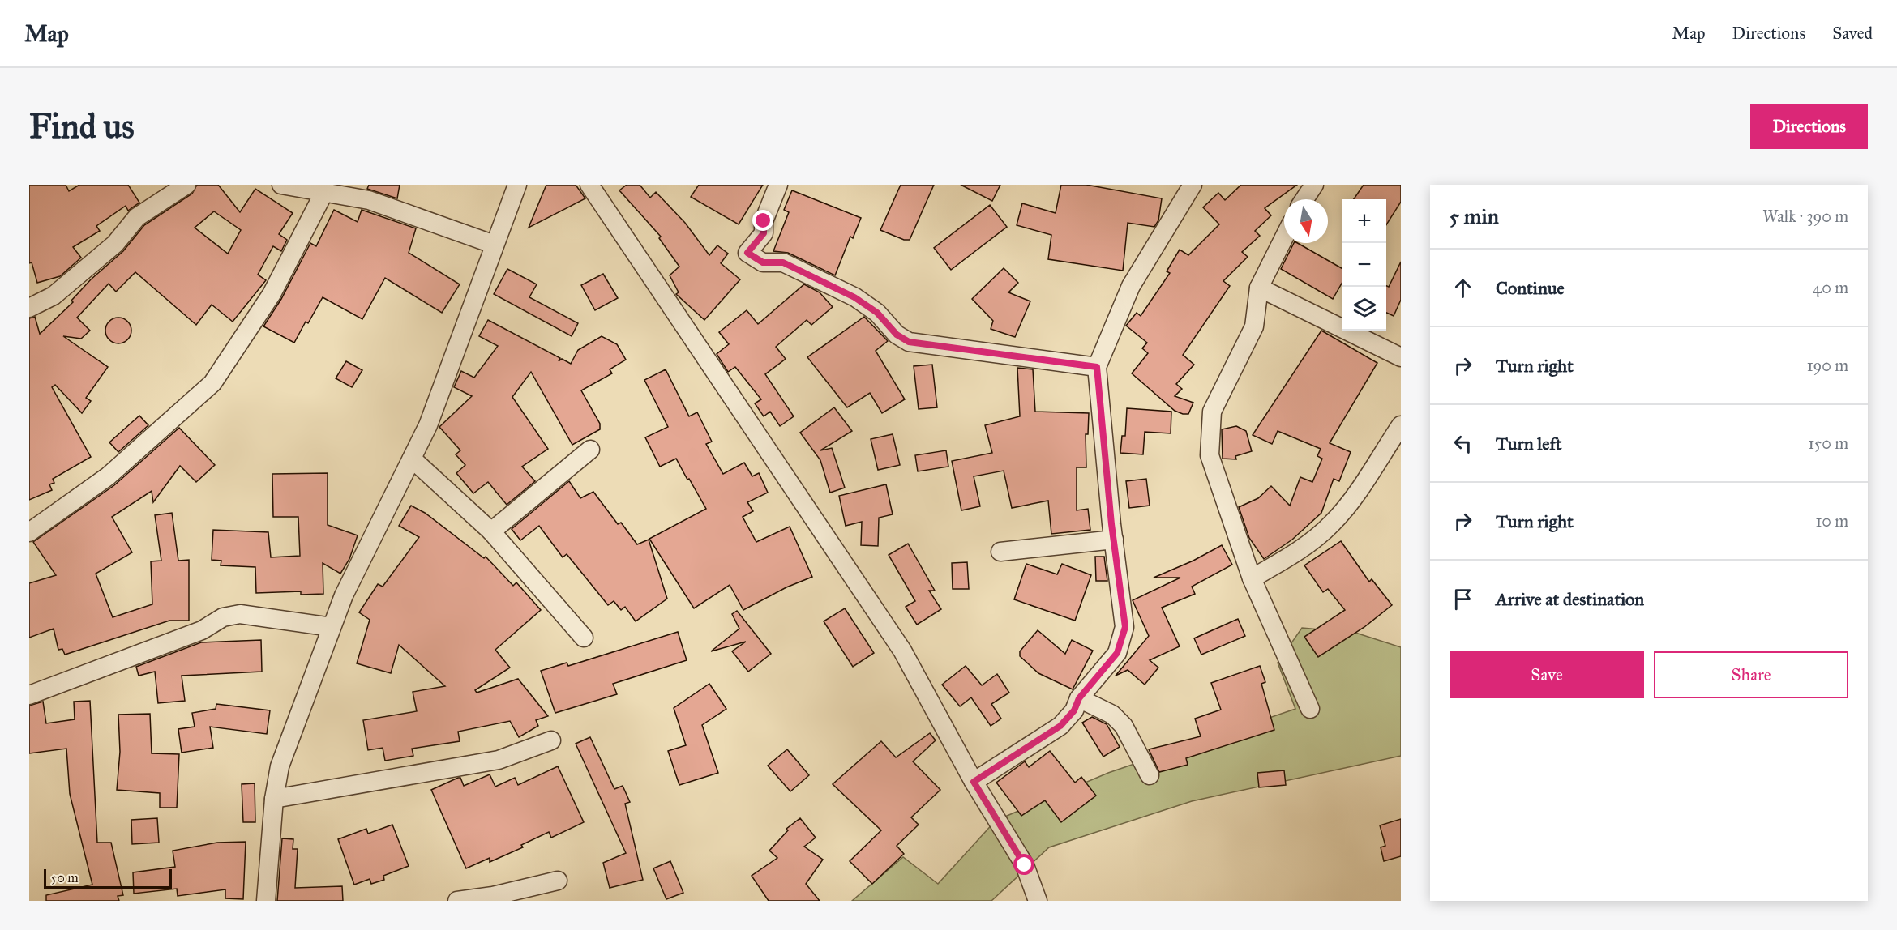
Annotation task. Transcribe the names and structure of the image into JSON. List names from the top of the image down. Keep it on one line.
{"scale_bar":"50 m","north":"bottom","page":{"header":"Map","nav":["Map","Directions","Saved"],"buttons":["Directions",["Save","Share"]],"title":"Find us","heading":["5 min","Walk · 390 m"],"map_buttons":["+","−"],"list":[["Continue","40 m"],["Turn right","190 m"],["Turn left","150 m"],["Turn right","10 m"],"Arrive at destination"],"scale":"50 m"}}
